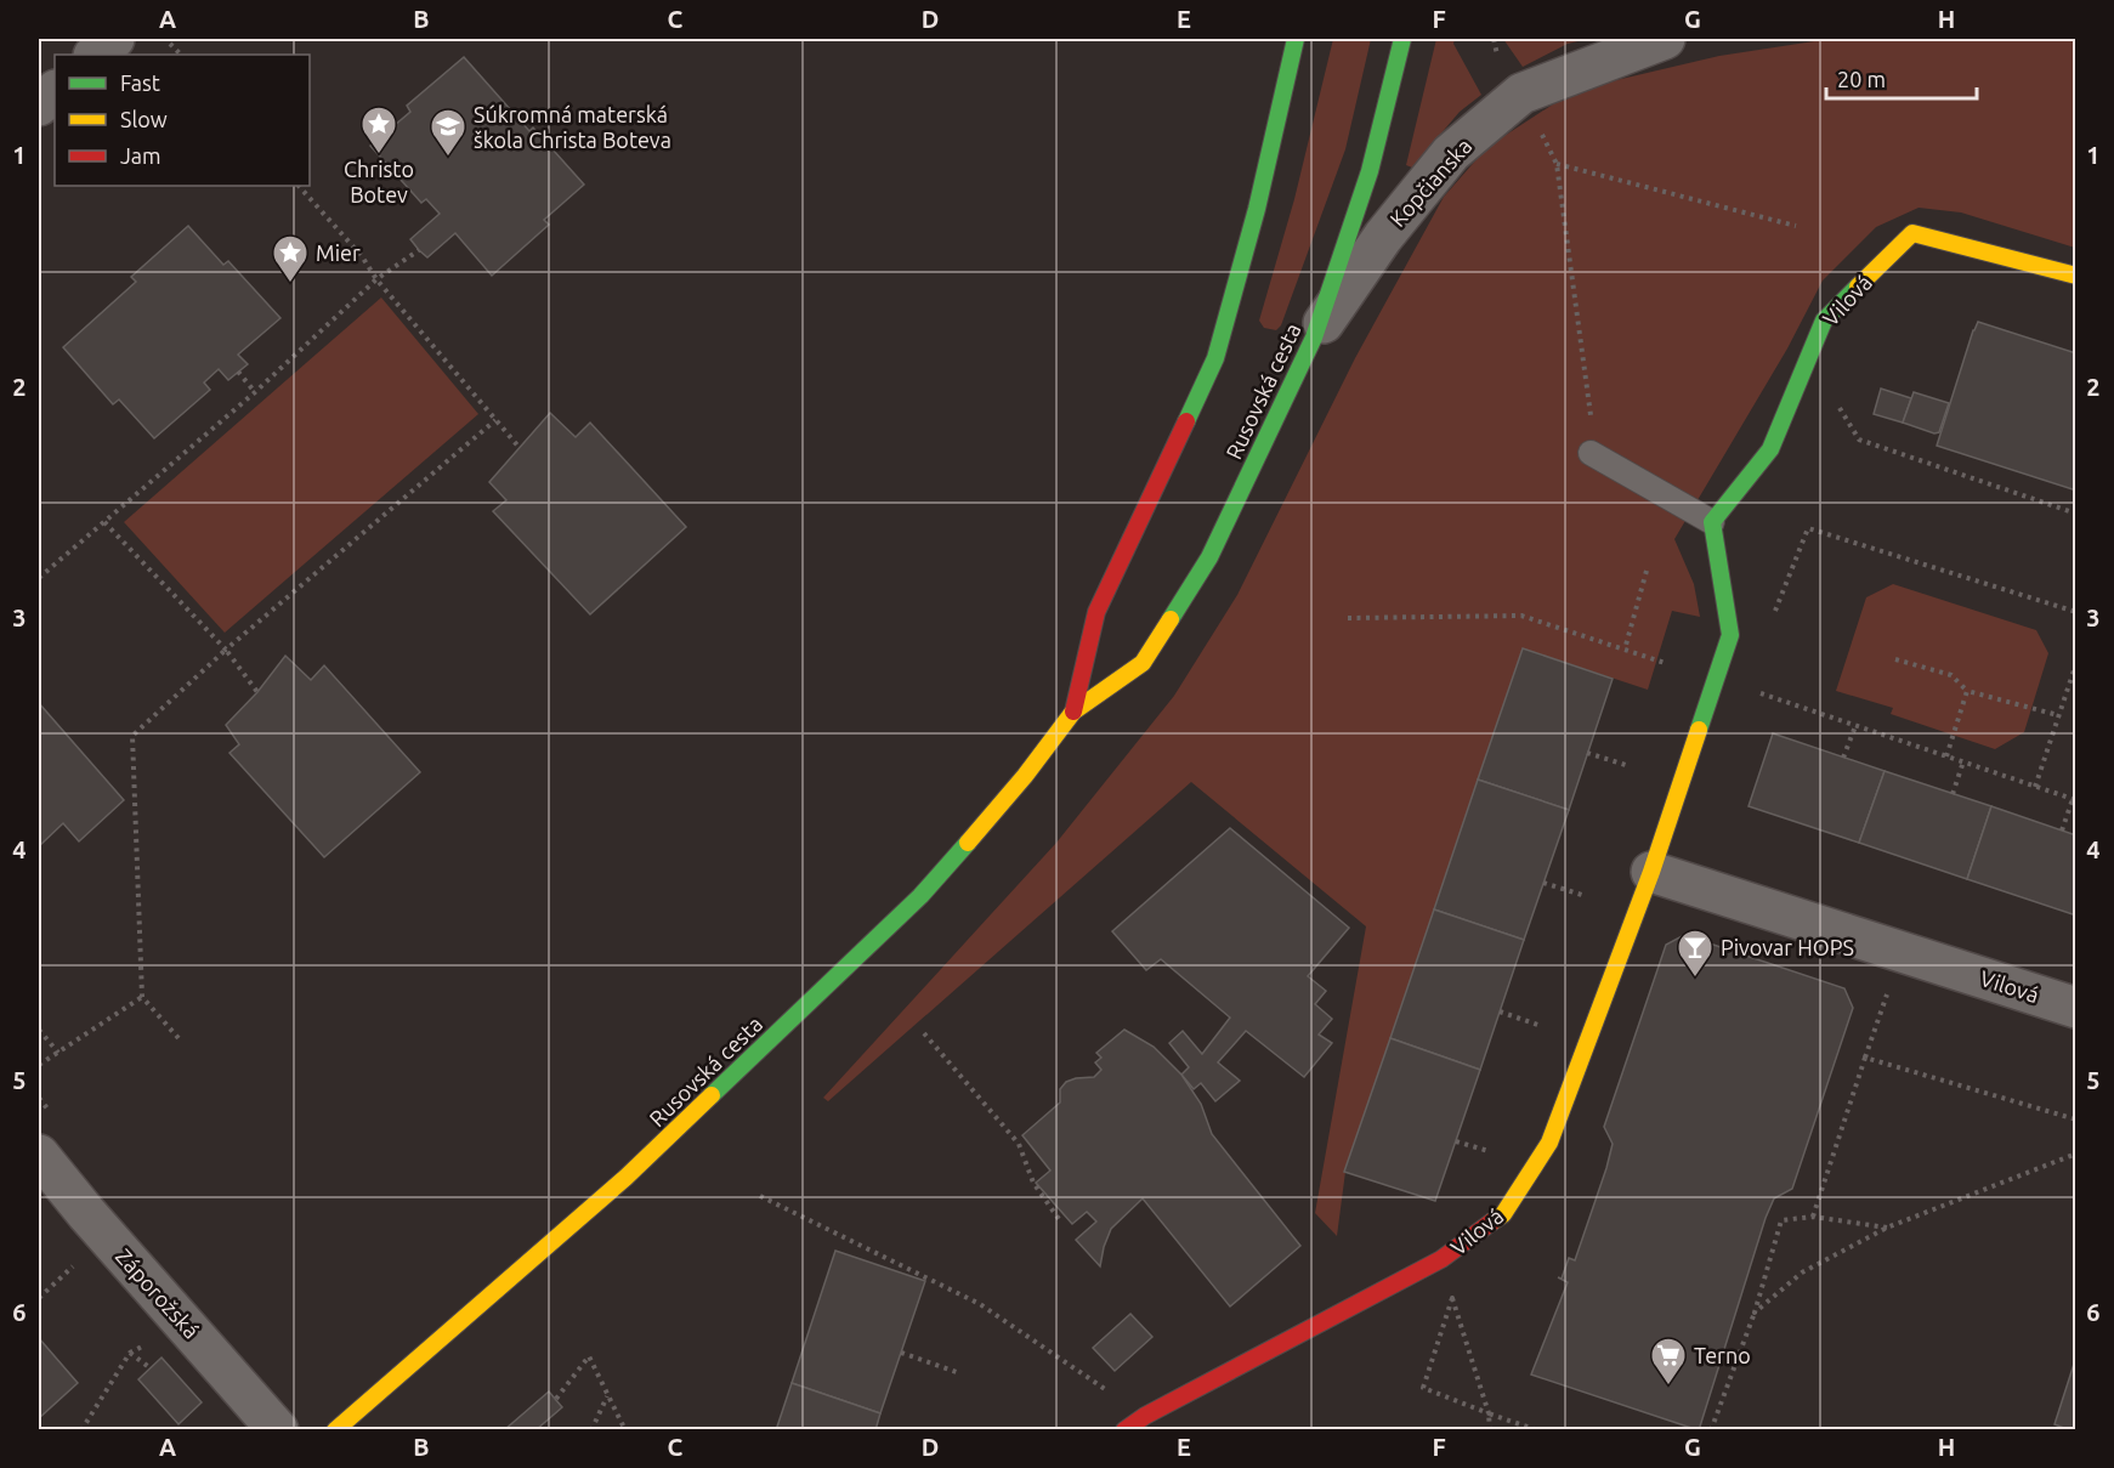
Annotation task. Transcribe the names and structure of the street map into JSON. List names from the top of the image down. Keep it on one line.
{"streets":{"street":["Kopčianska","Vilová","Rusovská cesta","Záporožská"]},"crossings":[["Kopčianska","Rusovská cesta"]],"places":{"place":["Christo Botev","Mier"],"school or university":["Súkromná materská škola Christa Boteva"],"bar":["Pivovar HOPS"],"supermarket":["Terno"]},"legend":["Fast","Slow","Jam"],"scale_bar":"20 m","grid":{"columns":["A","B","C","D","E","F","G","H"],"rows":["1","2","3","4","5","6"]}}
